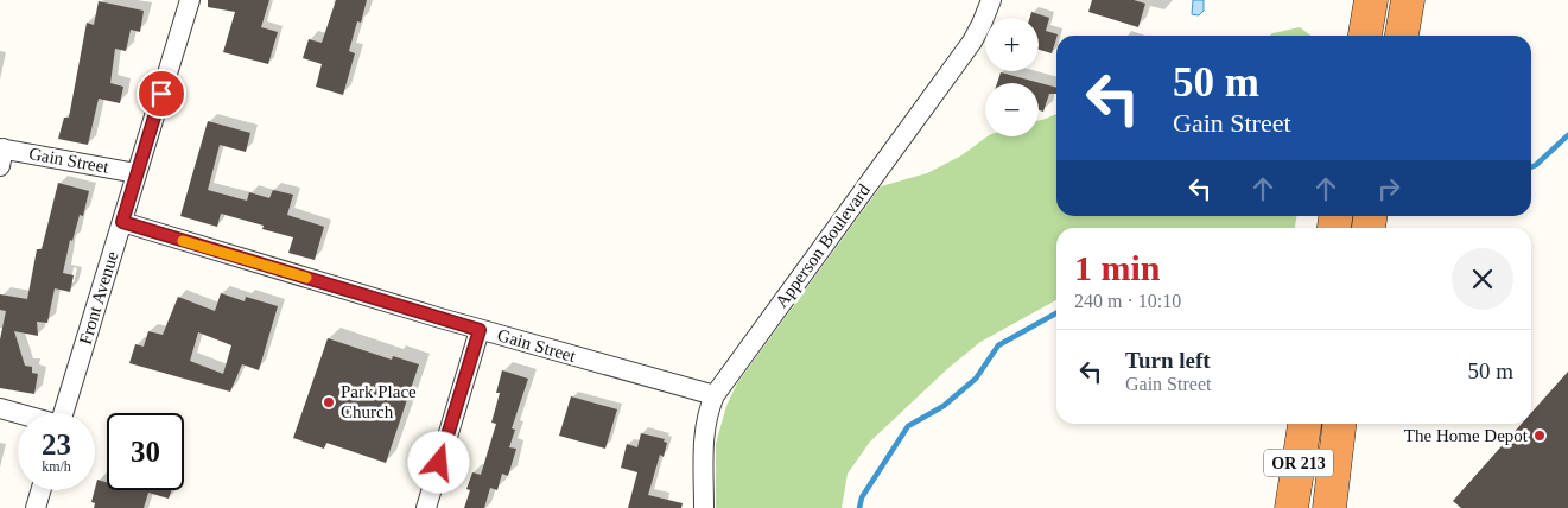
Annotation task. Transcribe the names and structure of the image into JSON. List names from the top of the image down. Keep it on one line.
{"streets":{"highway":["OR 213"],"street":["Gain Street","Apperson Boulevard","Front Avenue"]},"crossings":[["Gain Street","Apperson Boulevard"],["Gain Street","Front Avenue"]],"places":["Park Place Church","The Home Depot"],"page":{"map_buttons":["+","−"],"turn":["50 m","Gain Street"],"heading":["1 min","240 m · 10:10"],"list":[{"name":"Turn left","note":"Gain Street","value":"50 m"}],"speed":"23 km/h","limit":"30"}}
